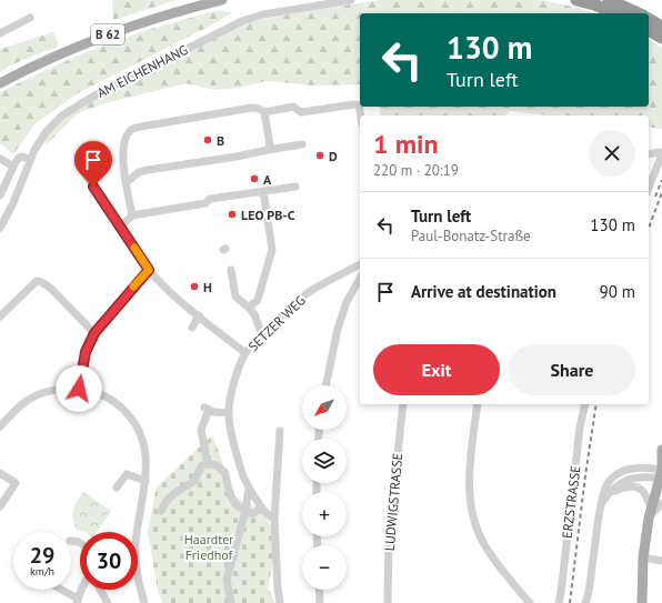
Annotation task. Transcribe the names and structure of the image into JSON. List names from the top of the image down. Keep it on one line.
{"streets":{"main road":["B 62"],"street":["AM EICHENHANG","SETZER WEG","LUDWIGSTRASSE","ERZSTRASSE"]},"parks":["Haardter Friedhof"],"places":["B","D","A","LEO PB-C","H"],"north":"bottom left","page":{"turn":["130 m","Turn left"],"heading":["1 min","220 m · 20:19"],"list":[{"name":"Turn left","note":"Paul-Bonatz-Straße","value":"130 m"},{"name":"Arrive at destination","value":"90 m"}],"buttons":["Exit","Share"],"map_buttons":["+","−"],"speed":"29 km/h","limit":"30"}}
